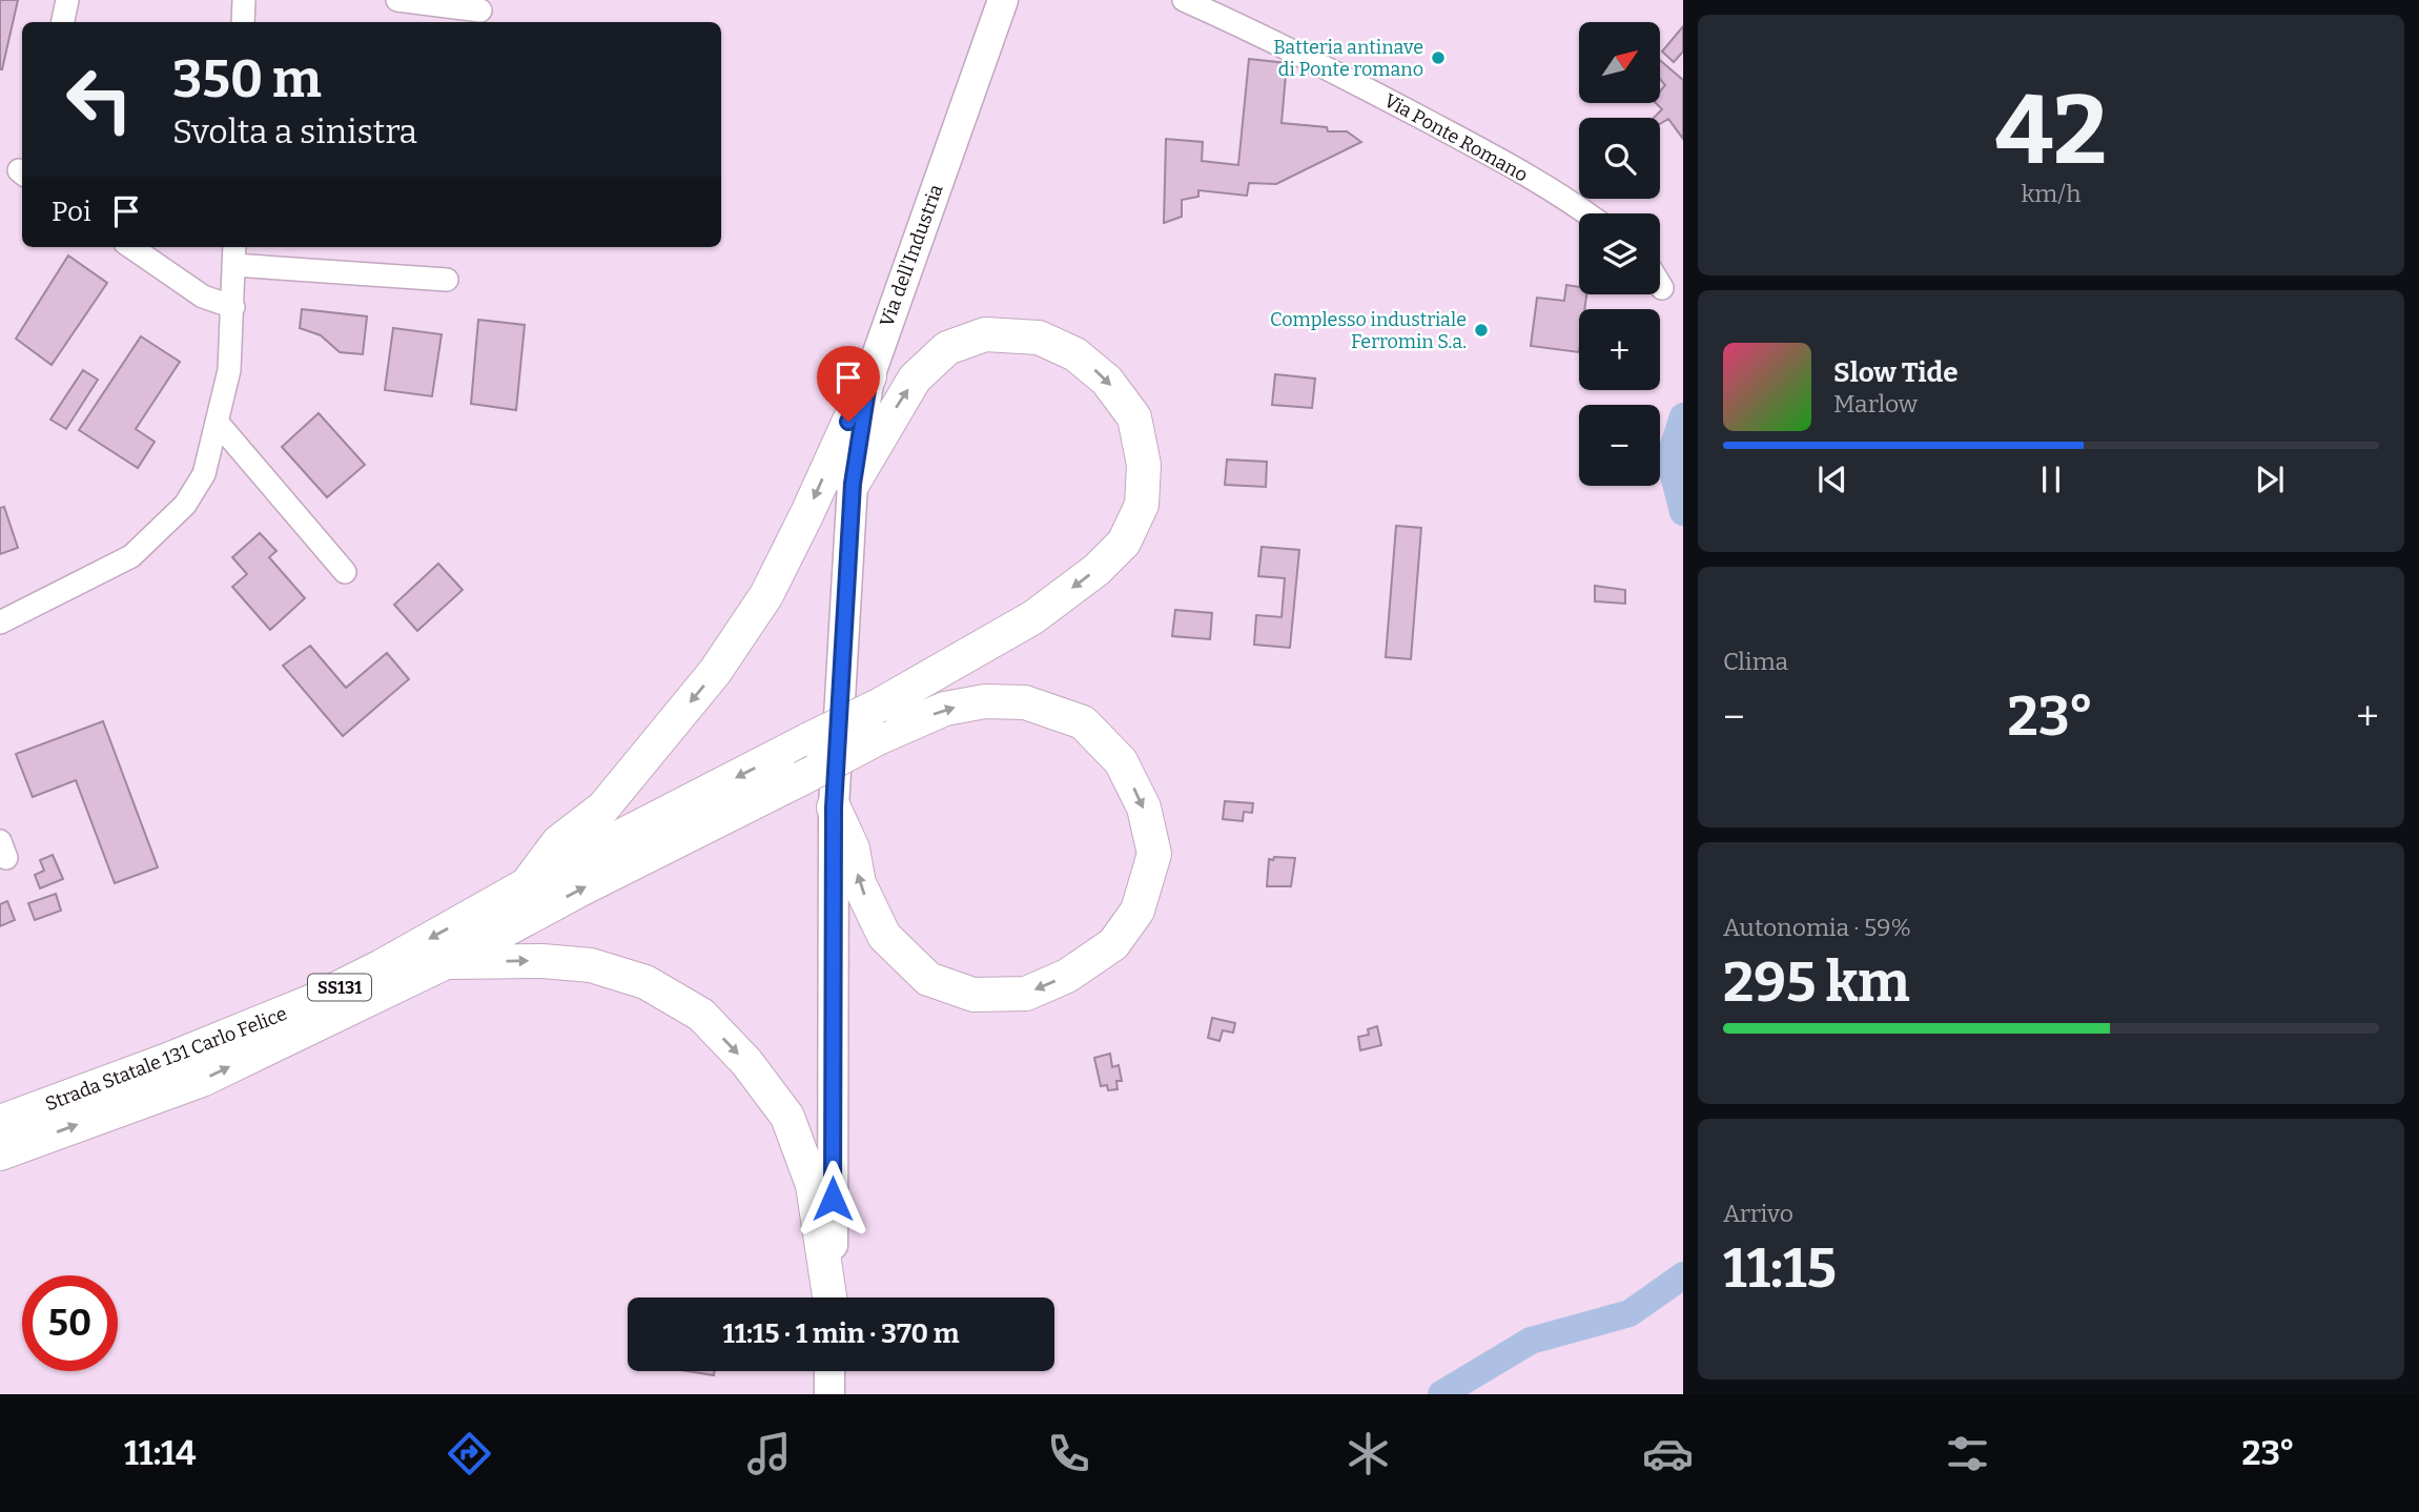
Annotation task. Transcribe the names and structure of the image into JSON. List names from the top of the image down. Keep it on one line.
{"streets":{"highway":["SS131","Strada Statale 131 Carlo Felice"],"main road":["Via dell'Industria"],"street":["Via Ponte Romano"]},"crossings":[["Via dell'Industria","Strada Statale 131 Carlo Felice"]],"places":["Batteria antinave di Ponte romano","Complesso industriale Ferromin S.a."],"north":"top right","page":{"tile":[["42","km/h"],"Clima",["Autonomia · 59%","295 km"],["Arrivo","11:15"]],"map_buttons":["+","−"],"turn":["350 m","Svolta a sinistra"],"then":"Poi","song":["Slow Tide","Marlow"],"heat":["−","23°","+"],"limit":"50","trip":"11:15 · 1 min · 370 m","tabs":["11:14","23°"]}}
